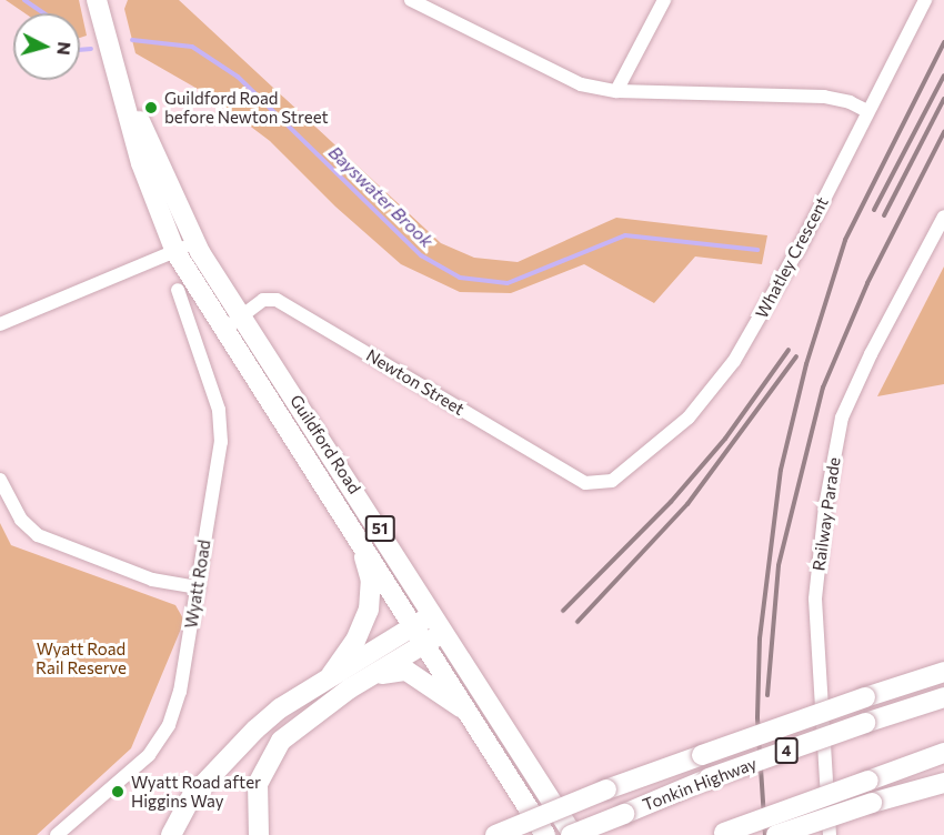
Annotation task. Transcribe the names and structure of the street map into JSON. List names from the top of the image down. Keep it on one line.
{"streets":{"highway":["Guildford Road","51","4","Tonkin Highway"],"street":["Whatley Crescent","Newton Street","Railway Parade","Wyatt Road"]},"crossings":[["Whatley Crescent","Newton Street"],["Newton Street","Guildford Road"],["Guildford Road","Tonkin Highway"]],"water":["Bayswater Brook"],"parks":["Wyatt Road Rail Reserve"],"places":["Guildford Road before Newton Street","Wyatt Road after Higgins Way"],"north":"right"}
